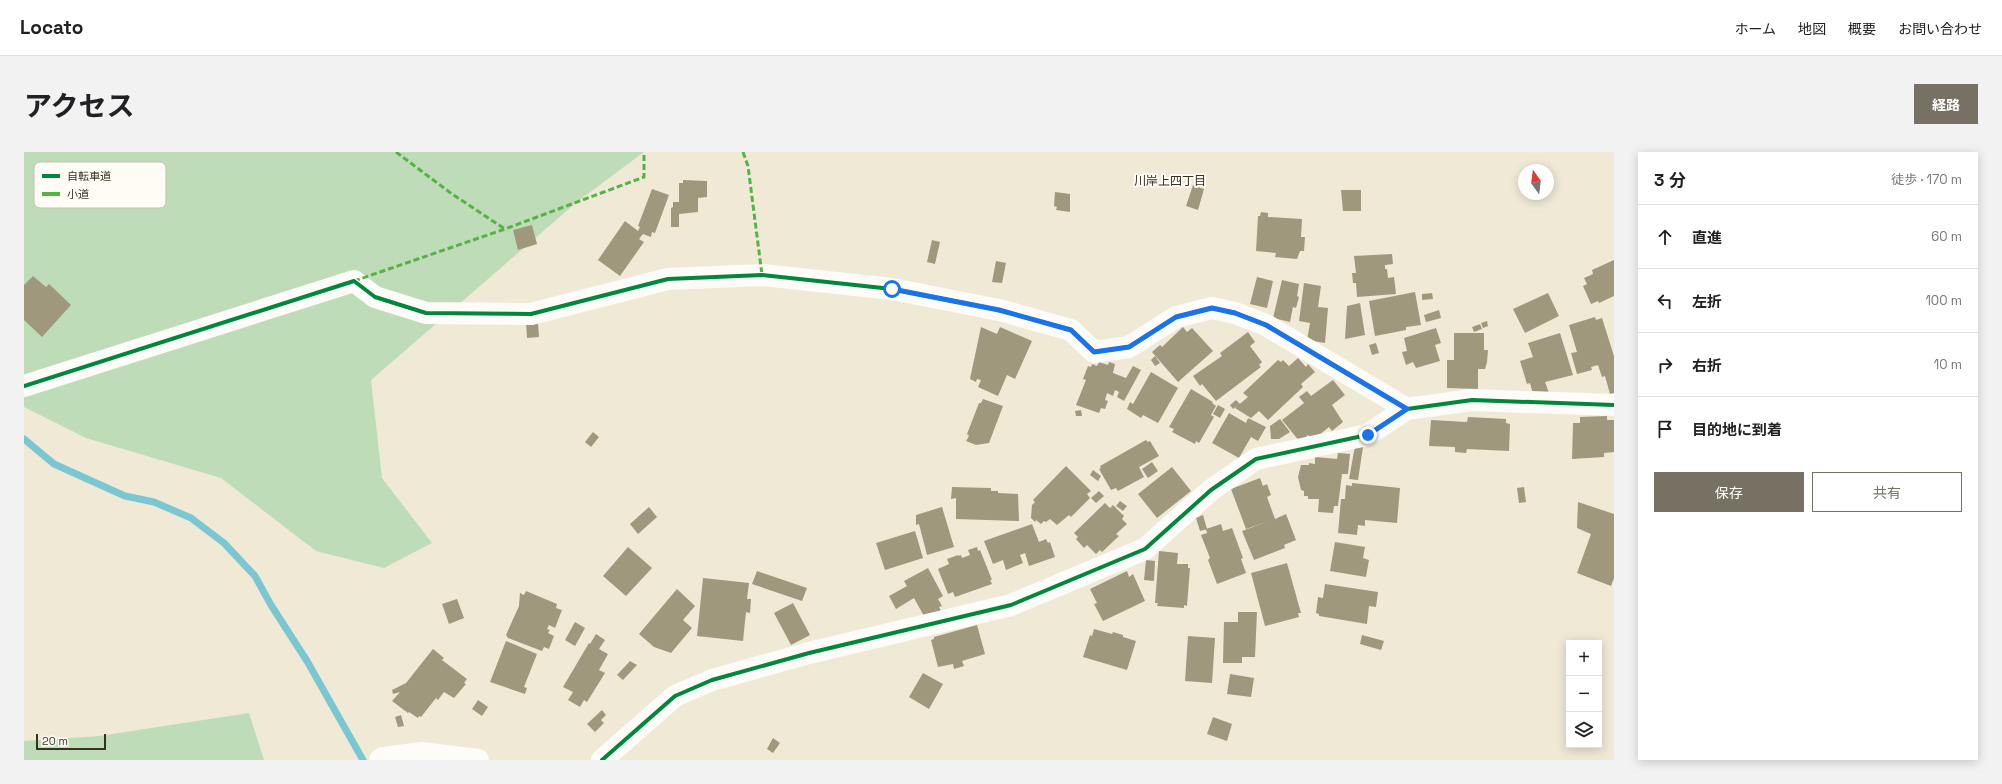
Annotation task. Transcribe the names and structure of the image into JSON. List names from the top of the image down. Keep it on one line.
{"districts":["川岸上四丁目"],"legend":["自転車道","小道"],"scale_bar":"20 m","north":"top","page":{"header":"Locato","nav":["ホーム","地図","概要","お問い合わせ"],"title":"アクセス","buttons":["経路",["保存","共有"]],"heading":["3 分","徒歩 · 170 m"],"list":[["直進","60 m"],["左折","100 m"],["右折","10 m"],"目的地に到着"],"map_buttons":["+","−"],"scale":"20 m"}}
